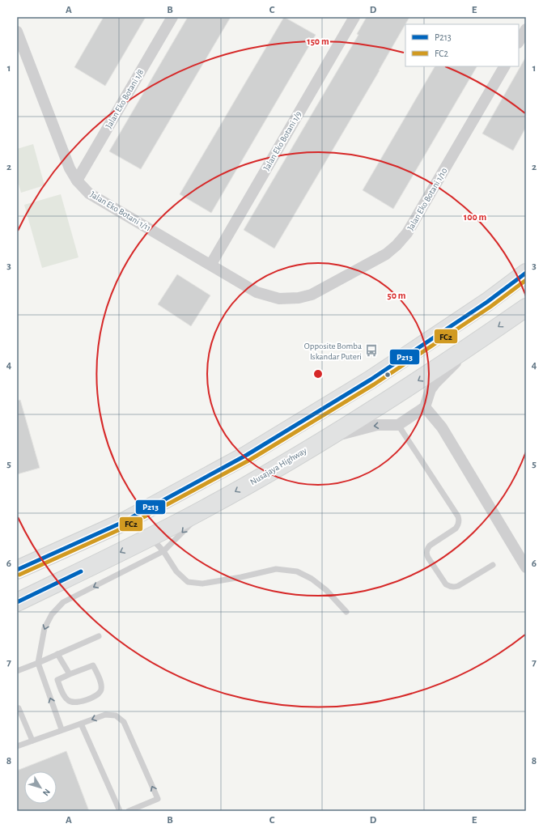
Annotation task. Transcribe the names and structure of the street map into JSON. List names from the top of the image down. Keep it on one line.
{"streets":{"main road":["Nusajaya Highway"],"street":["Jalan Eko Botani 1/8","Jalan Eko Botani 1/9","Jalan Eko Botani 1/10","Jalan Eko Botani 1/11"]},"crossings":[["Jalan Eko Botani 1/8","Jalan Eko Botani 1/11"],["Jalan Eko Botani 1/9","Jalan Eko Botani 1/11"],["Jalan Eko Botani 1/10","Jalan Eko Botani 1/11"]],"places":{"bus stop":["Opposite Bomba Iskandar Puteri"]},"lines":["transit line P213","transit line FC2"],"legend":["P213","FC2"],"north":"bottom right","grid":{"columns":["A","B","C","D","E"],"rows":["1","2","3","4","5","6","7","8"]},"rings":["150 m","100 m","50 m"]}
